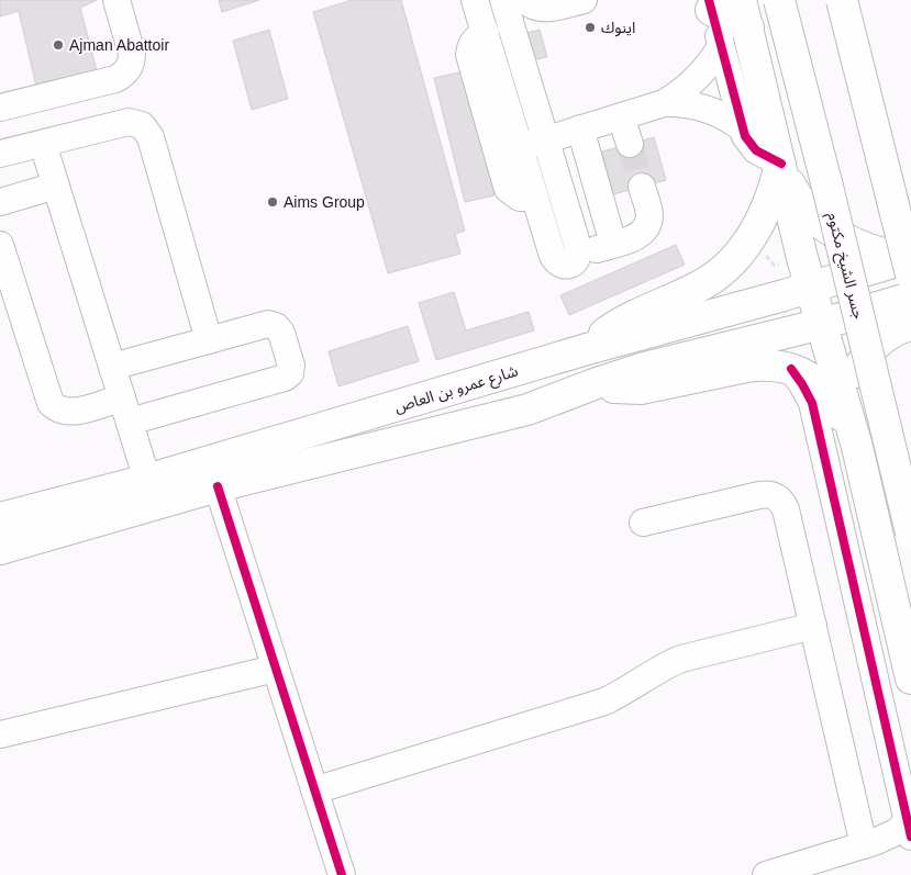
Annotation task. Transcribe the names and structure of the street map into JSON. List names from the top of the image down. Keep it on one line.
{"streets":{"main road":["جسر الشيخ مكتوم","شارع عمرو بن العاص"]},"places":["اينوك","Ajman Abattoir","Aims Group"]}
